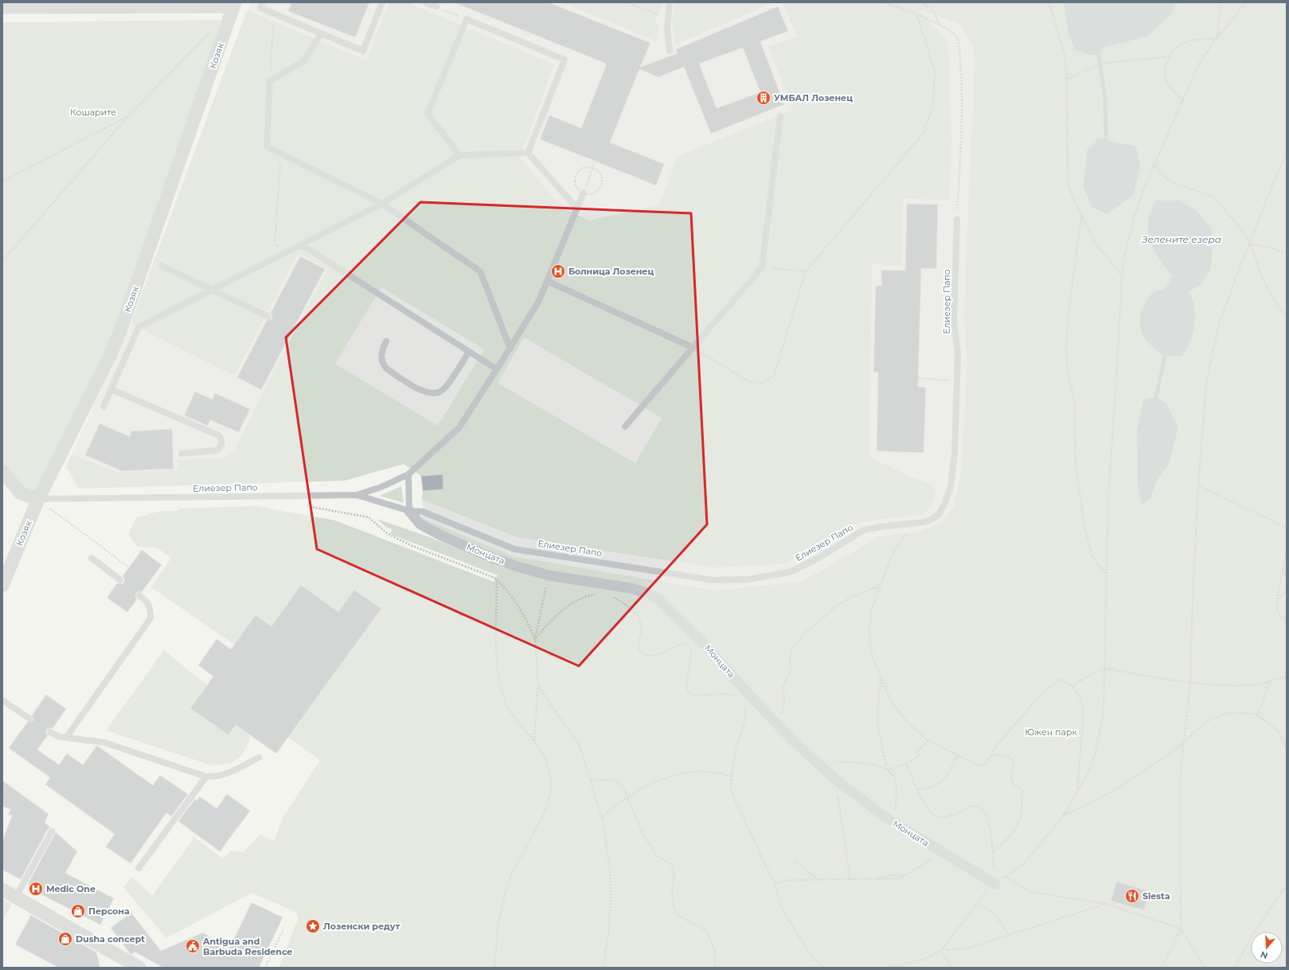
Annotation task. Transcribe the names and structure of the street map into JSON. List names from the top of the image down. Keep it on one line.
{"streets":{"street":["Козяк","Монцата"],"lane":["Елиезер Папо"]},"crossings":[["Козяк","Елиезер Папо"],["Елиезер Папо","Монцата"]],"water":["Зелените езера"],"parks":["Кошарите","Южен парк"],"places":{"building":["УМБАЛ Лозенец"],"hospital":["Болница Лозенец","Medic One"],"restaurant":["Siesta"],"shop":["Персона","Dusha concept"],"place":["Лозенски редут"],"public building":["Antigua and Barbuda Residence"]},"north":"bottom"}
